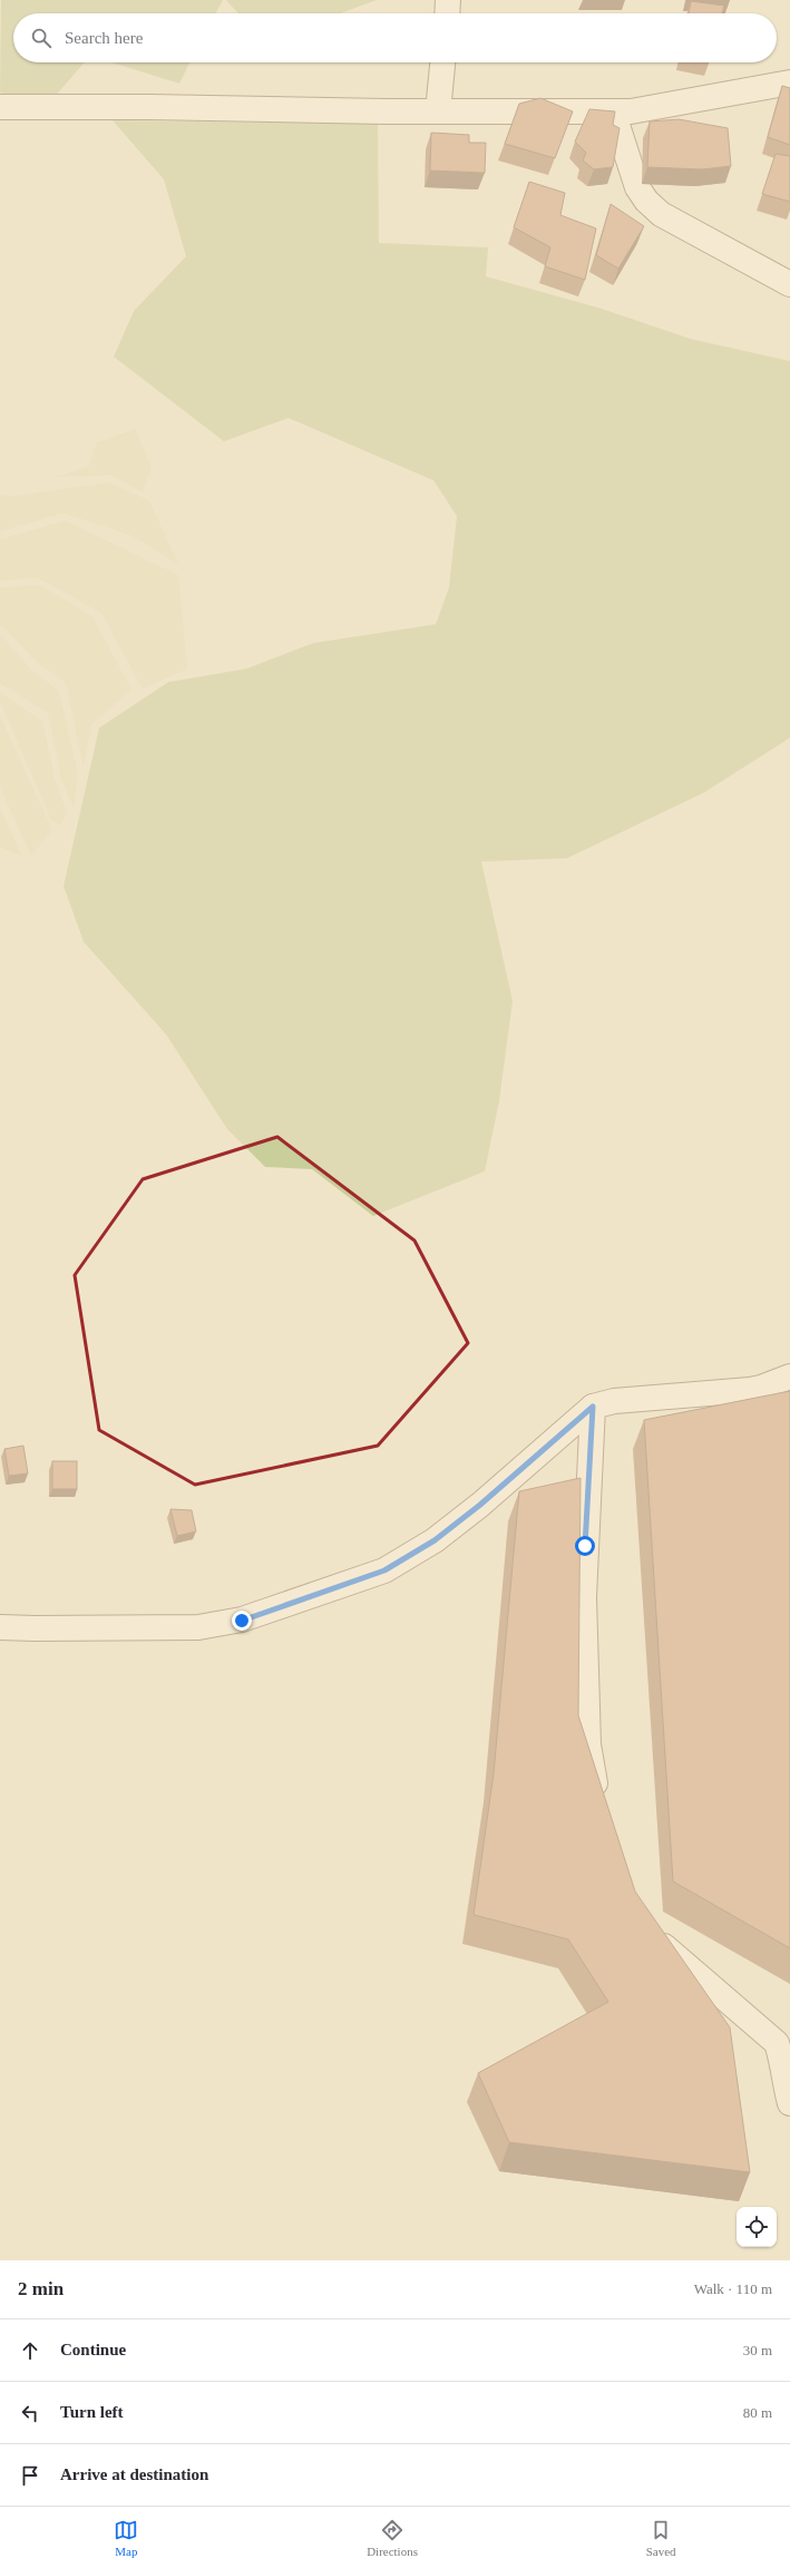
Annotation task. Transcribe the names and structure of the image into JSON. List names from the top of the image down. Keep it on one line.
{"page":{"search":"Search here","heading":["2 min","Walk · 110 m"],"list":[["Continue","30 m"],["Turn left","80 m"],"Arrive at destination"],"nav":["Map","Directions","Saved"]}}
